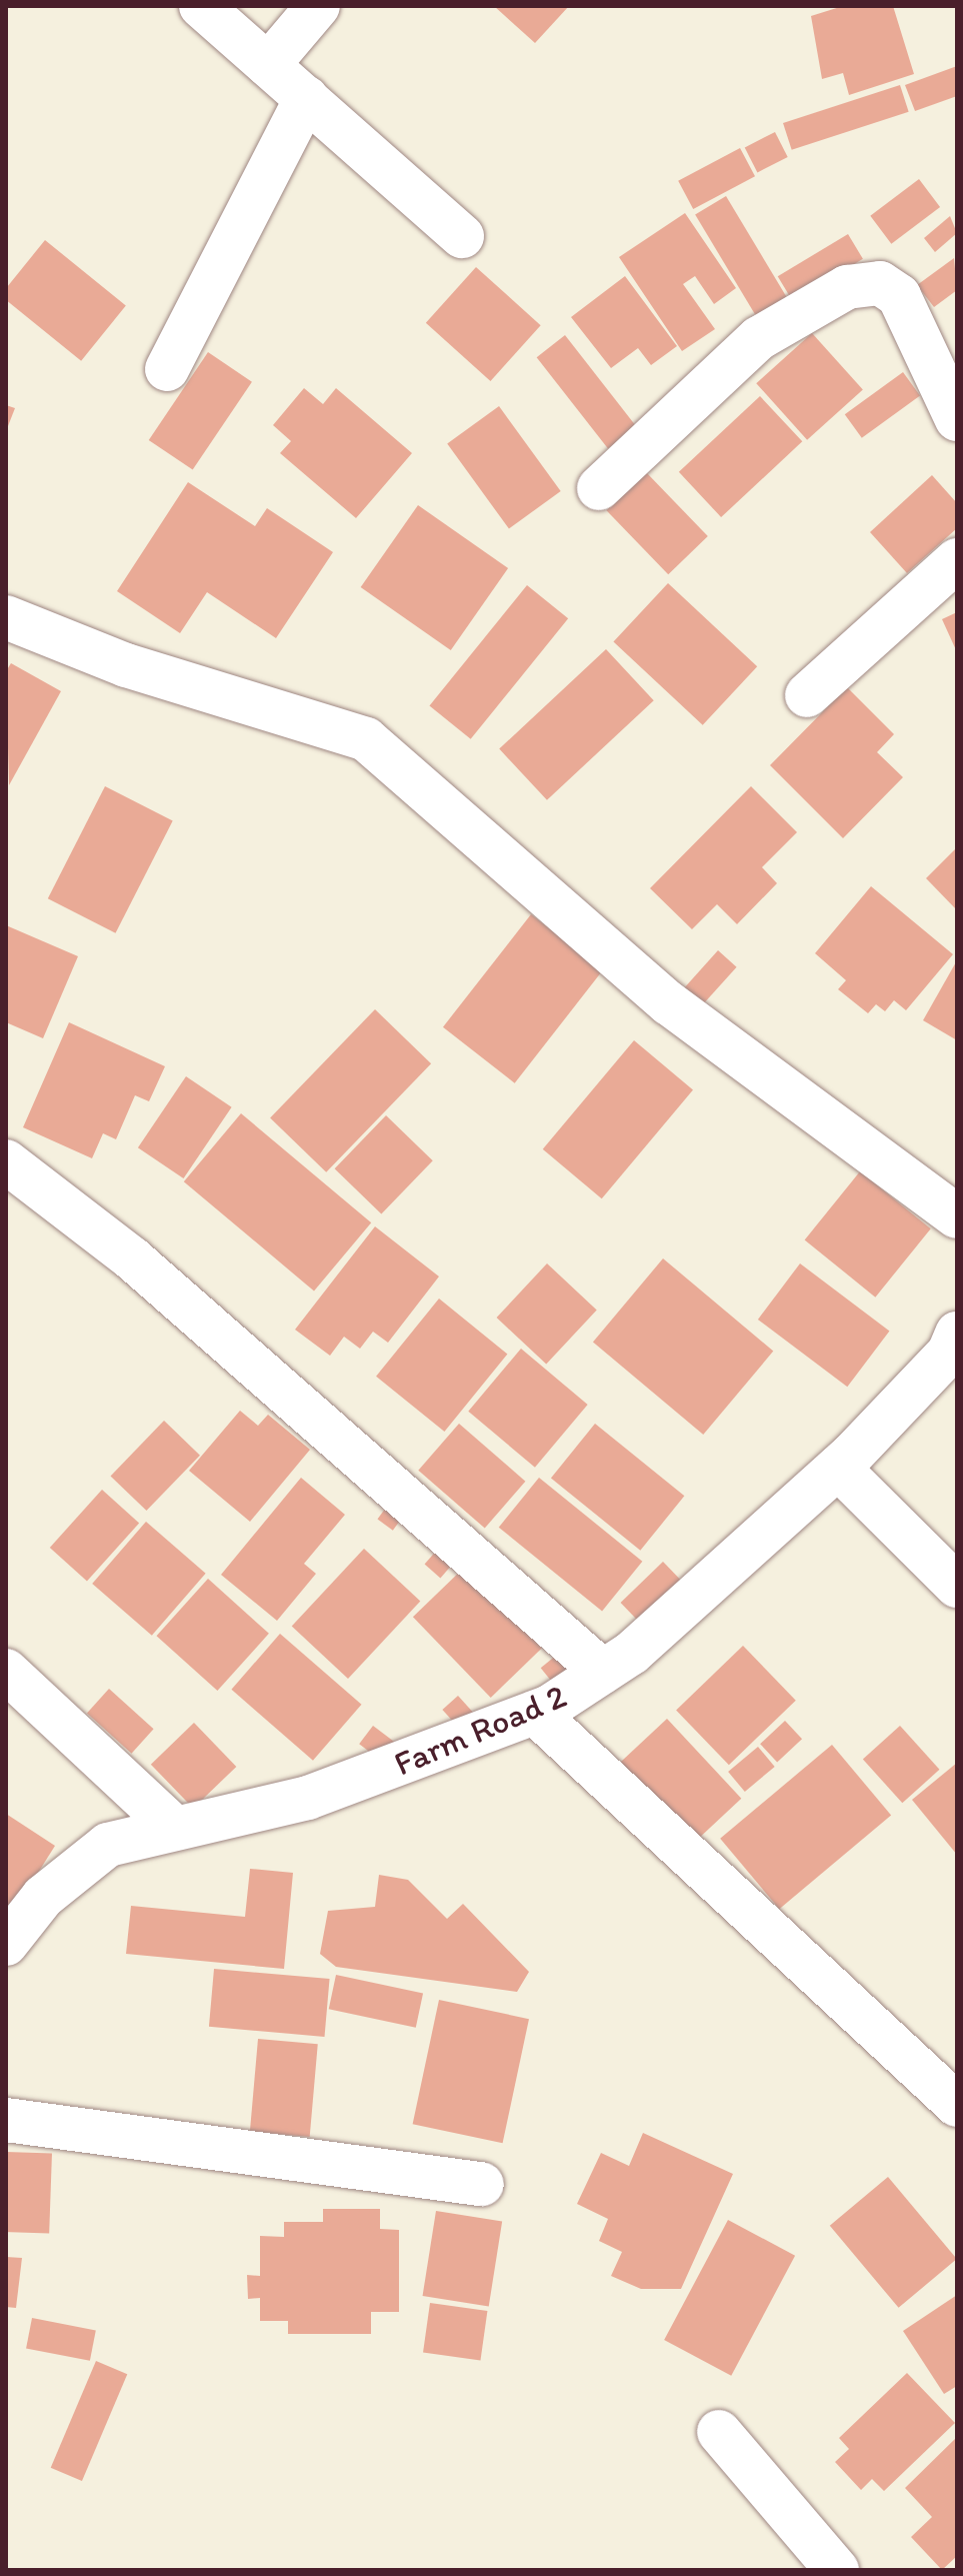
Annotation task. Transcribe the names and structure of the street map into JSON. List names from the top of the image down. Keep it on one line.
{"streets":{"street":["Farm Road 2"]}}
